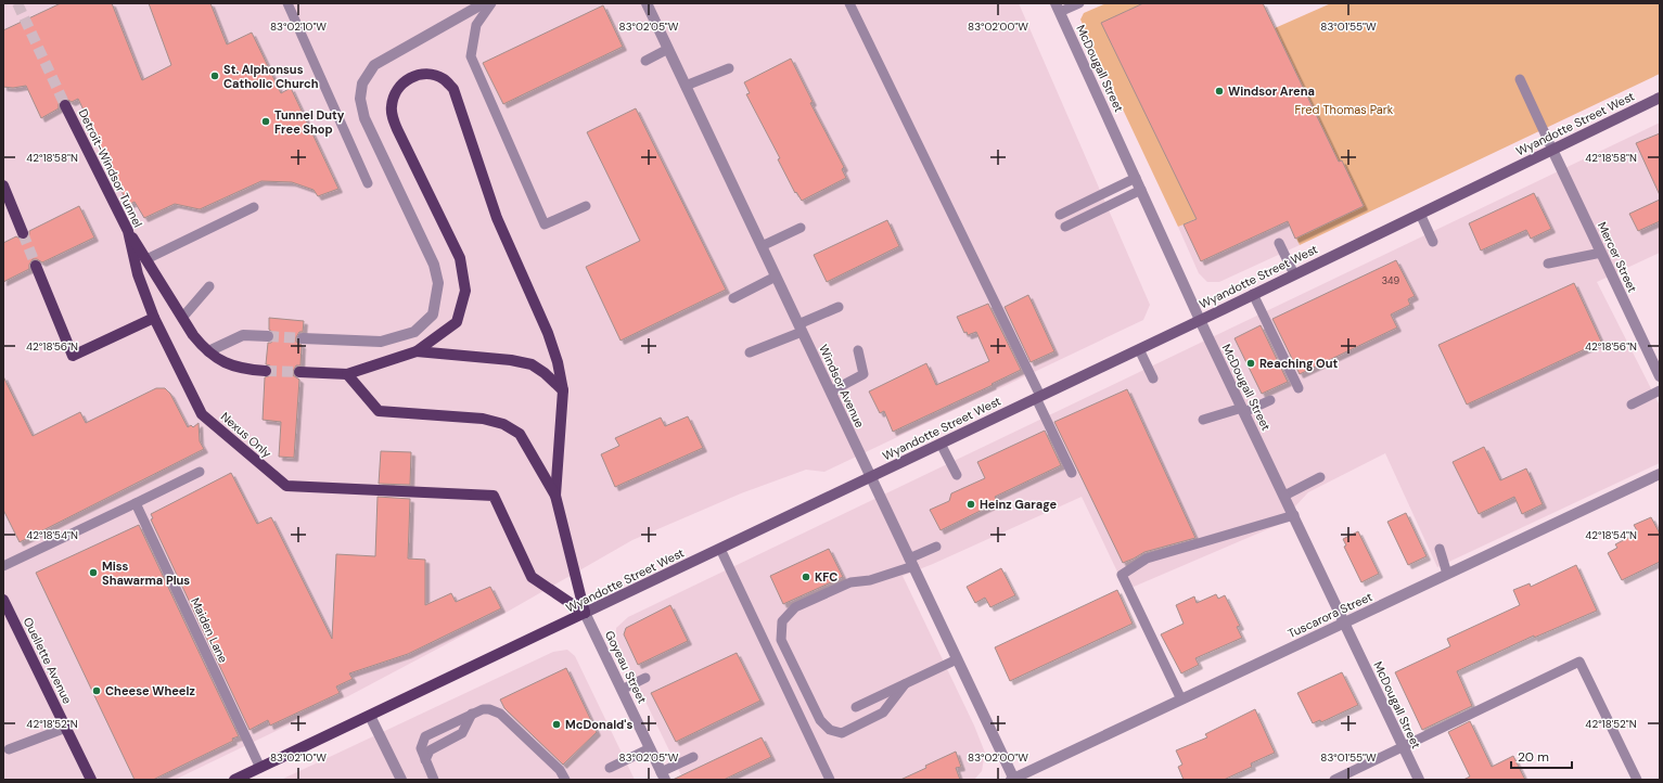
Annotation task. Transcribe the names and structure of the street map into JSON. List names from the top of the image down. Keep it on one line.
{"streets":{"main road":["Wyandotte Street West","Detroit-Windsor Tunnel","Nexus Only","Ouellette Avenue"],"street":["McDougall Street","Mercer Street","Windsor Avenue","Tuscarora Street","Goyeau Street"],"lane":["Maiden Lane"]},"crossings":[["McDougall Street","Wyandotte Street West"],["McDougall Street","Tuscarora Street"],["Wyandotte Street West","Mercer Street"],["Wyandotte Street West","Windsor Avenue"],["Wyandotte Street West","Nexus Only"],["Wyandotte Street West","Maiden Lane"],["Wyandotte Street West","Goyeau Street"],["Detroit-Windsor Tunnel","Nexus Only"],["Windsor Avenue","Tuscarora Street"],["Nexus Only","Goyeau Street"]],"parks":["Fred Thomas Park"],"places":["St. Alphonsus Catholic Church","Windsor Arena","Tunnel Duty Free Shop","Reaching Out","Heinz Garage","Miss Shawarma Plus","KFC","Cheese Wheelz","McDonald's"],"house_numbers":["349"],"scale_bar":"20 m","coordinates":["83°02'10\"W","83°02'05\"W","83°02'00\"W","83°01'55\"W","42°18'58\"N","42°18'56\"N","42°18'54\"N","42°18'52\"N"]}
